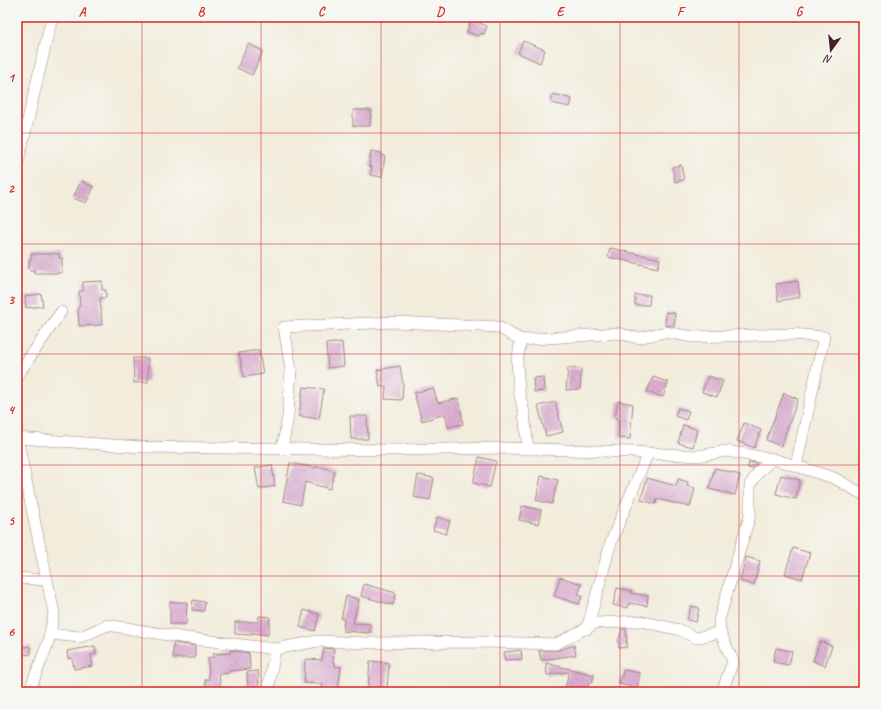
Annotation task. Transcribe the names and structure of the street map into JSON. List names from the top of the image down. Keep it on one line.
{"north":"bottom","grid":{"columns":["A","B","C","D","E","F","G"],"rows":["1","2","3","4","5","6"]}}
